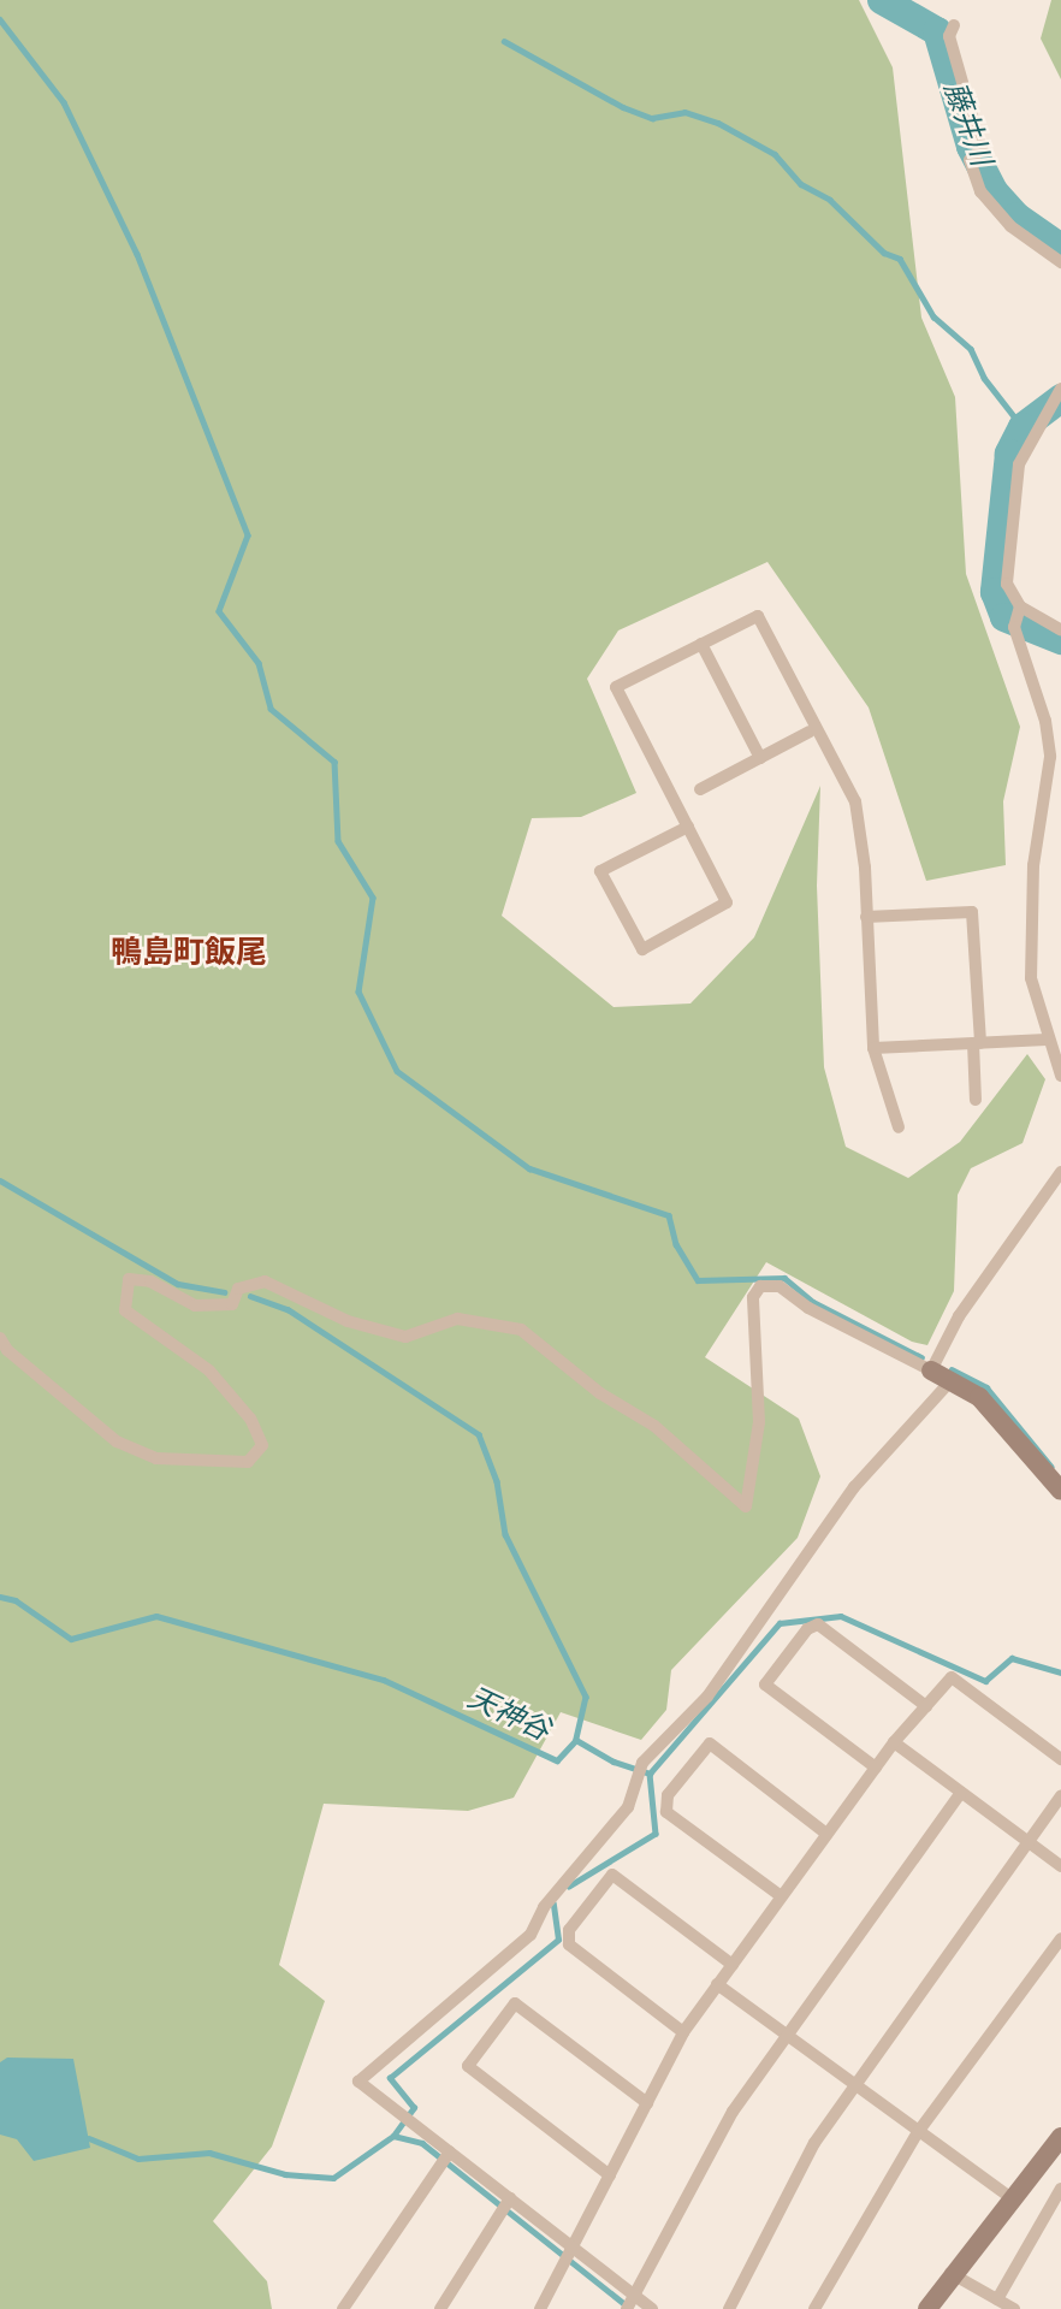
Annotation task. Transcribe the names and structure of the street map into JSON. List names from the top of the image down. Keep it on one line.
{"districts":["鴨島町飯尾"],"water":["藤井川","天神谷"]}
